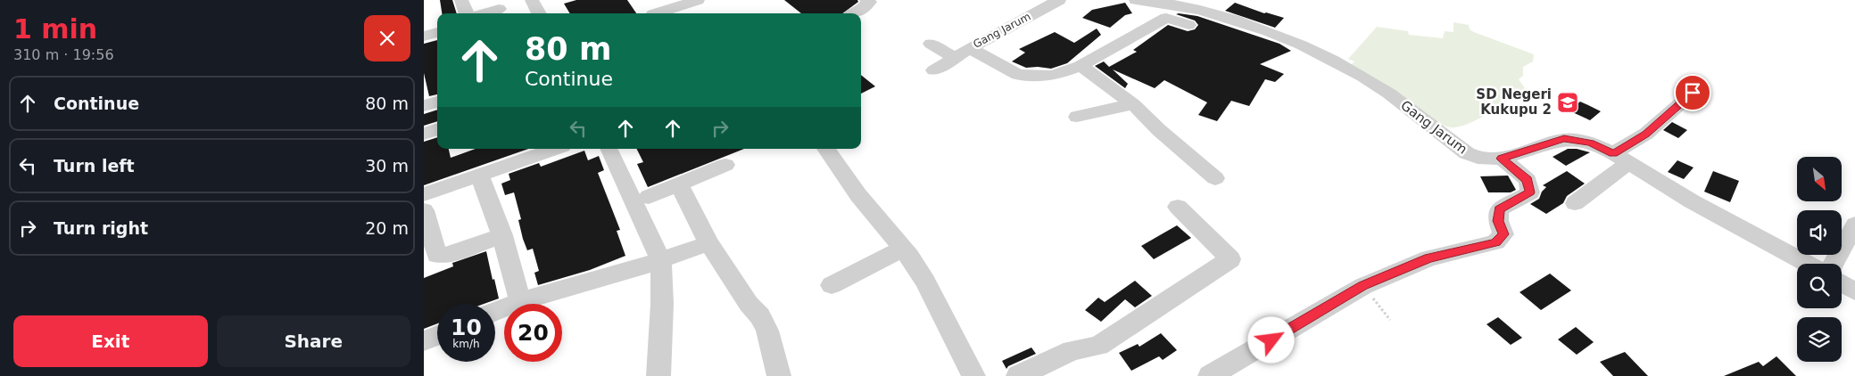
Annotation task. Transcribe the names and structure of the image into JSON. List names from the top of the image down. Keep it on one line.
{"streets":{"street":["Gang Jarum"]},"places":{"school or university":["SD Negeri Kukupu 2"]},"north":"bottom right","page":{"heading":["1 min","310 m · 19:56"],"turn":["80 m","Continue"],"list":[{"name":"Continue","value":"80 m"},{"name":"Turn left","value":"30 m"},{"name":"Turn right","value":"20 m"}],"speed":"10 km/h","limit":"20","buttons":["Exit","Share"]}}
